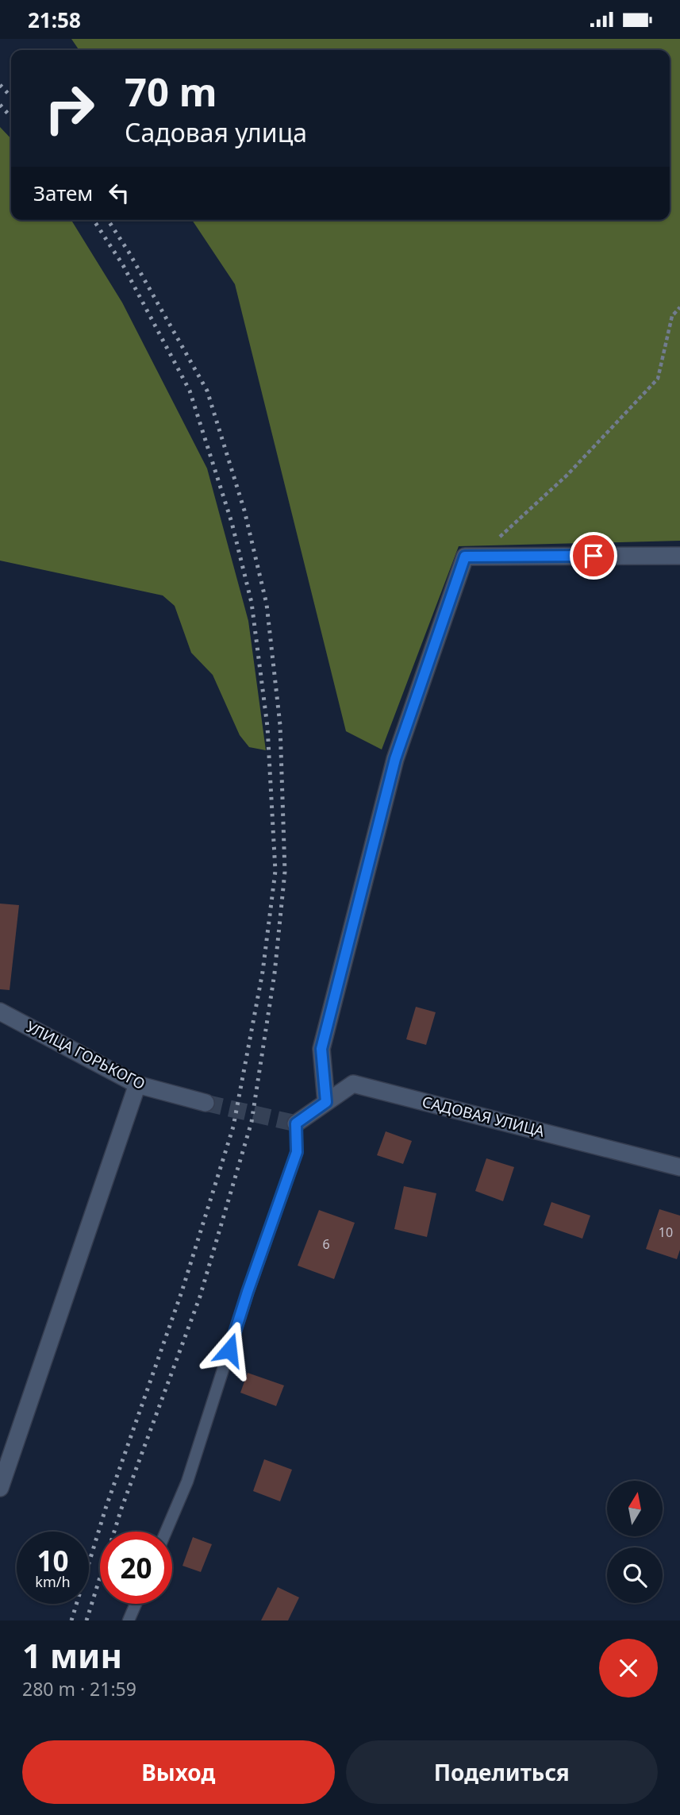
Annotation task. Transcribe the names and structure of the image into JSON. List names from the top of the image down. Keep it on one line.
{"streets":{"street":["УЛИЦА ГОРЬКОГО","САДОВАЯ УЛИЦА"]},"house_numbers":["10","6"],"north":"top","page":{"status":"21:58","turn":["70 m","Садовая улица"],"then":"Затем","speed":"10 km/h","limit":"20","heading":["1 мин","280 m · 21:59"],"buttons":["Выход","Поделиться"]}}
